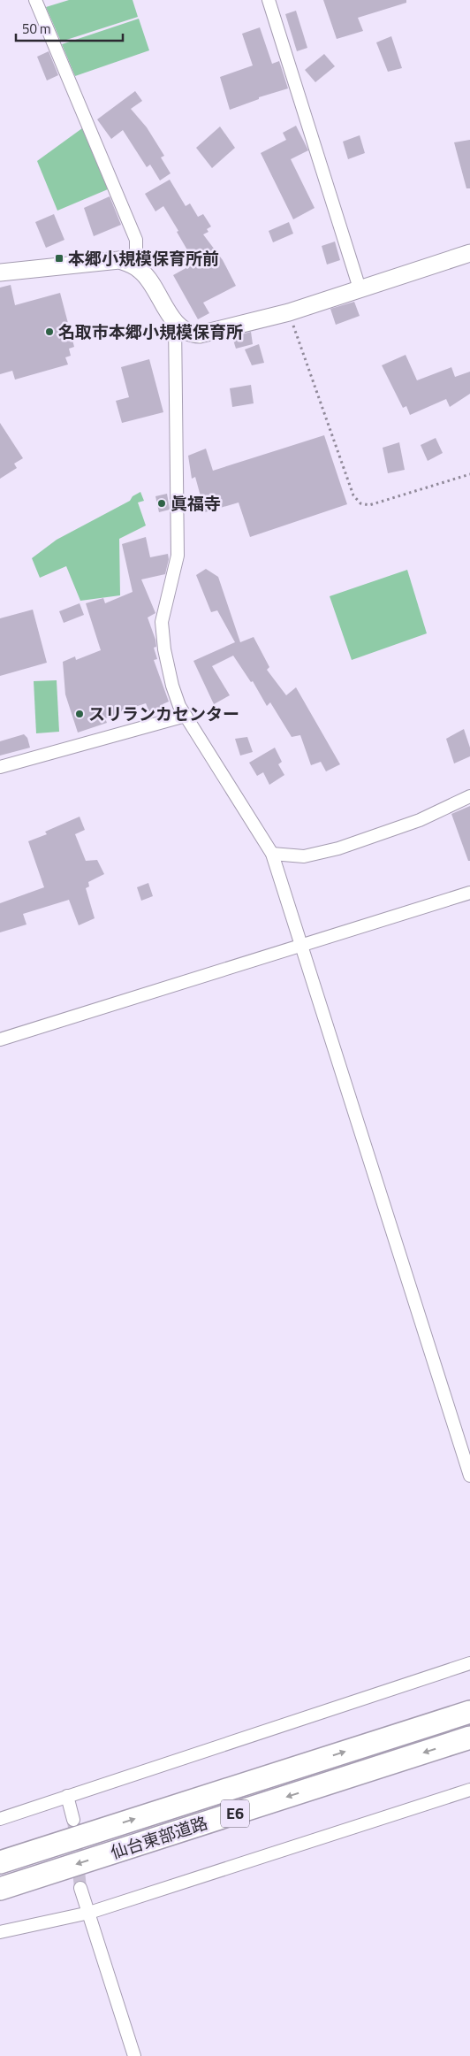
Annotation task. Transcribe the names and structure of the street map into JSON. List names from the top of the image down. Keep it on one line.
{"streets":{"highway":["E6","仙台東部道路"]},"places":{"transit":["本郷小規模保育所前"],"other":["名取市本郷小規模保育所","眞福寺","スリランカセンター"]},"scale_bar":"50 m"}
